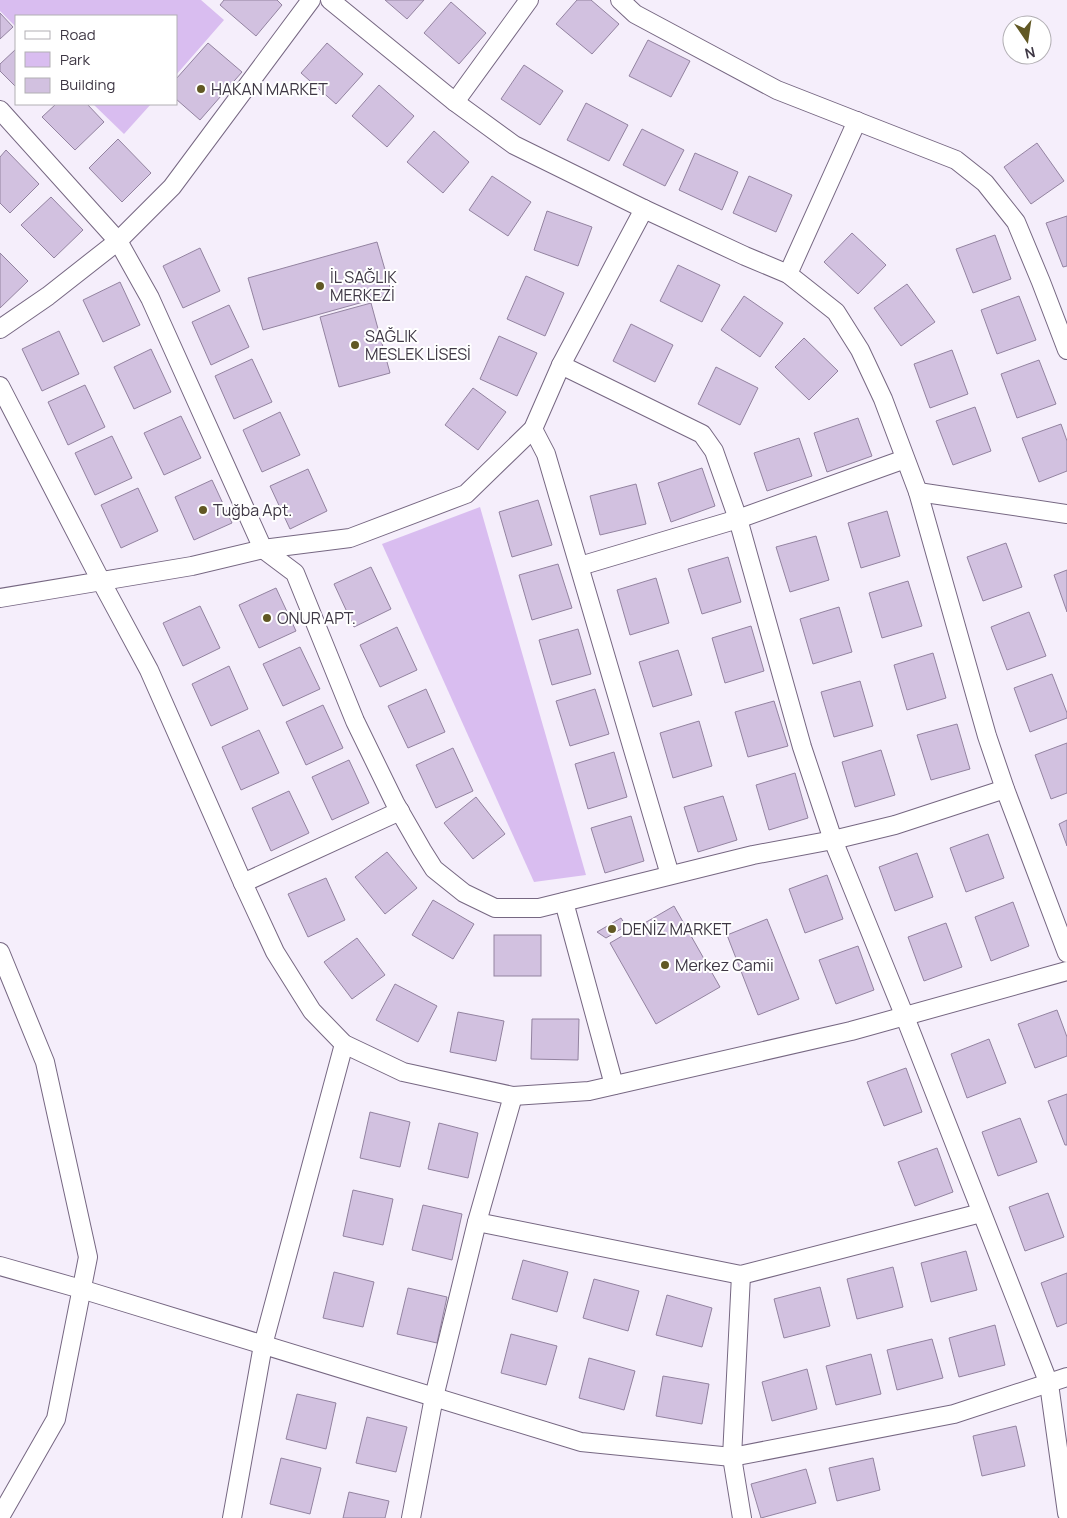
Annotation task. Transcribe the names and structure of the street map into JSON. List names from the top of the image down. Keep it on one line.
{"places":["HAKAN MARKET","İL SAĞLIK MERKEZİ","SAĞLIK MESLEK LİSESİ","Tuğba Apt.","ONUR APT.","DENİZ MARKET","Merkez Camii"],"legend":["Road","Park","Building"],"north":"bottom"}
